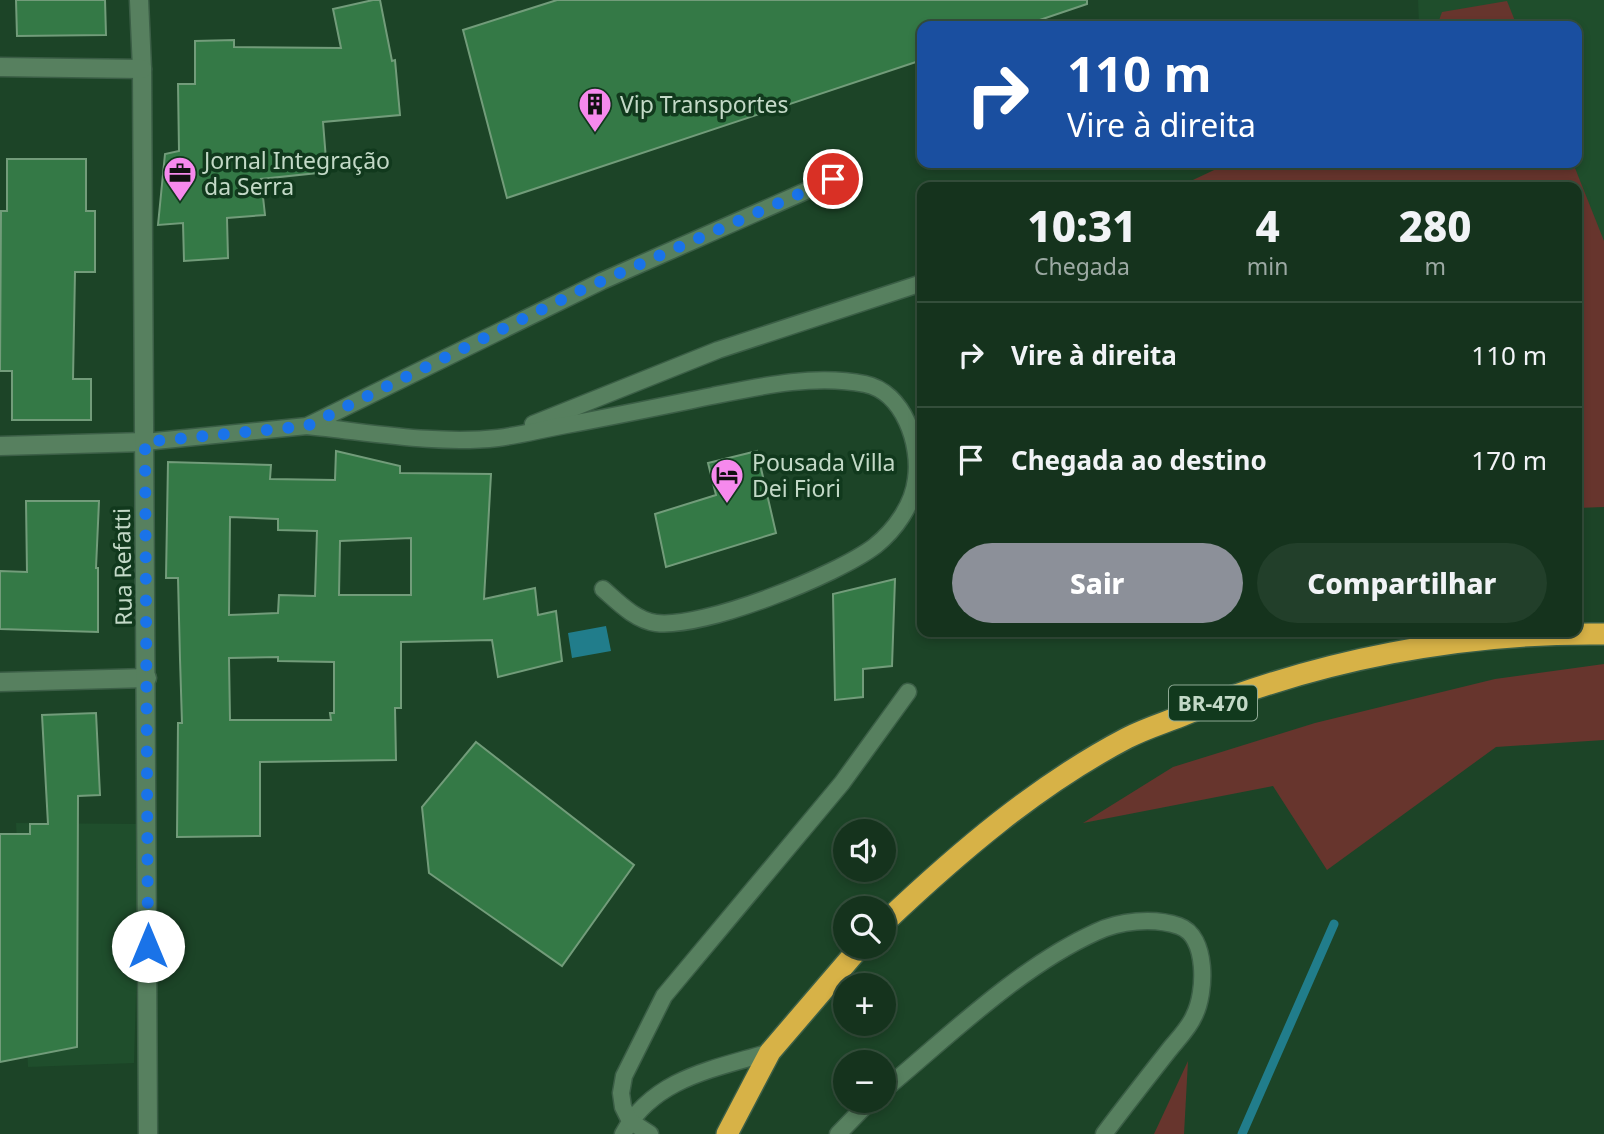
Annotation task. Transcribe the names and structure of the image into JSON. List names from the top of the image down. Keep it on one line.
{"streets":{"highway":["BR-470"],"street":["Rua Refatti"]},"places":{"building":["Vip Transportes"],"office":["Jornal Integração da Serra"],"hotel":["Pousada Villa Dei Fiori"]},"page":{"turn":["110 m","Vire à direita"],"eta":["10:31","Chegada","4","min","280","m"],"list":[{"name":"Vire à direita","value":"110 m"},{"name":"Chegada ao destino","value":"170 m"}],"buttons":["Sair","Compartilhar"],"map_buttons":["+","−"]}}
